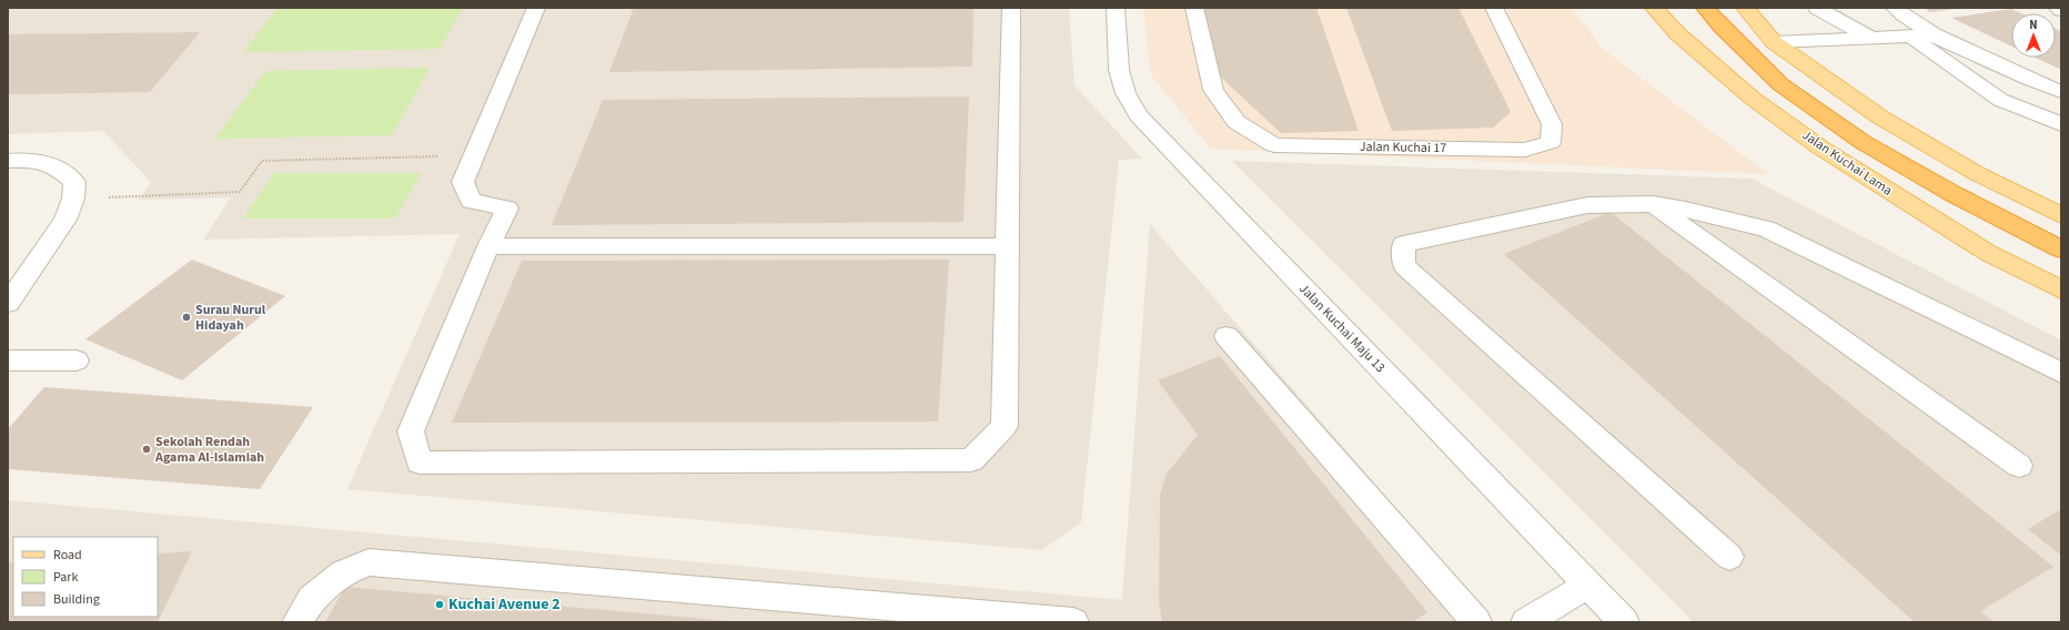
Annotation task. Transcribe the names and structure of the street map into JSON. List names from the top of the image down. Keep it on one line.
{"streets":{"main road":["Jalan Kuchai Lama"],"street":["Jalan Kuchai 17","Jalan Kuchai Maju 13"]},"places":["Surau Nurul Hidayah","Sekolah Rendah Agama Al-Islamiah","Kuchai Avenue 2"],"legend":["Road","Park","Building"],"north":"top"}
